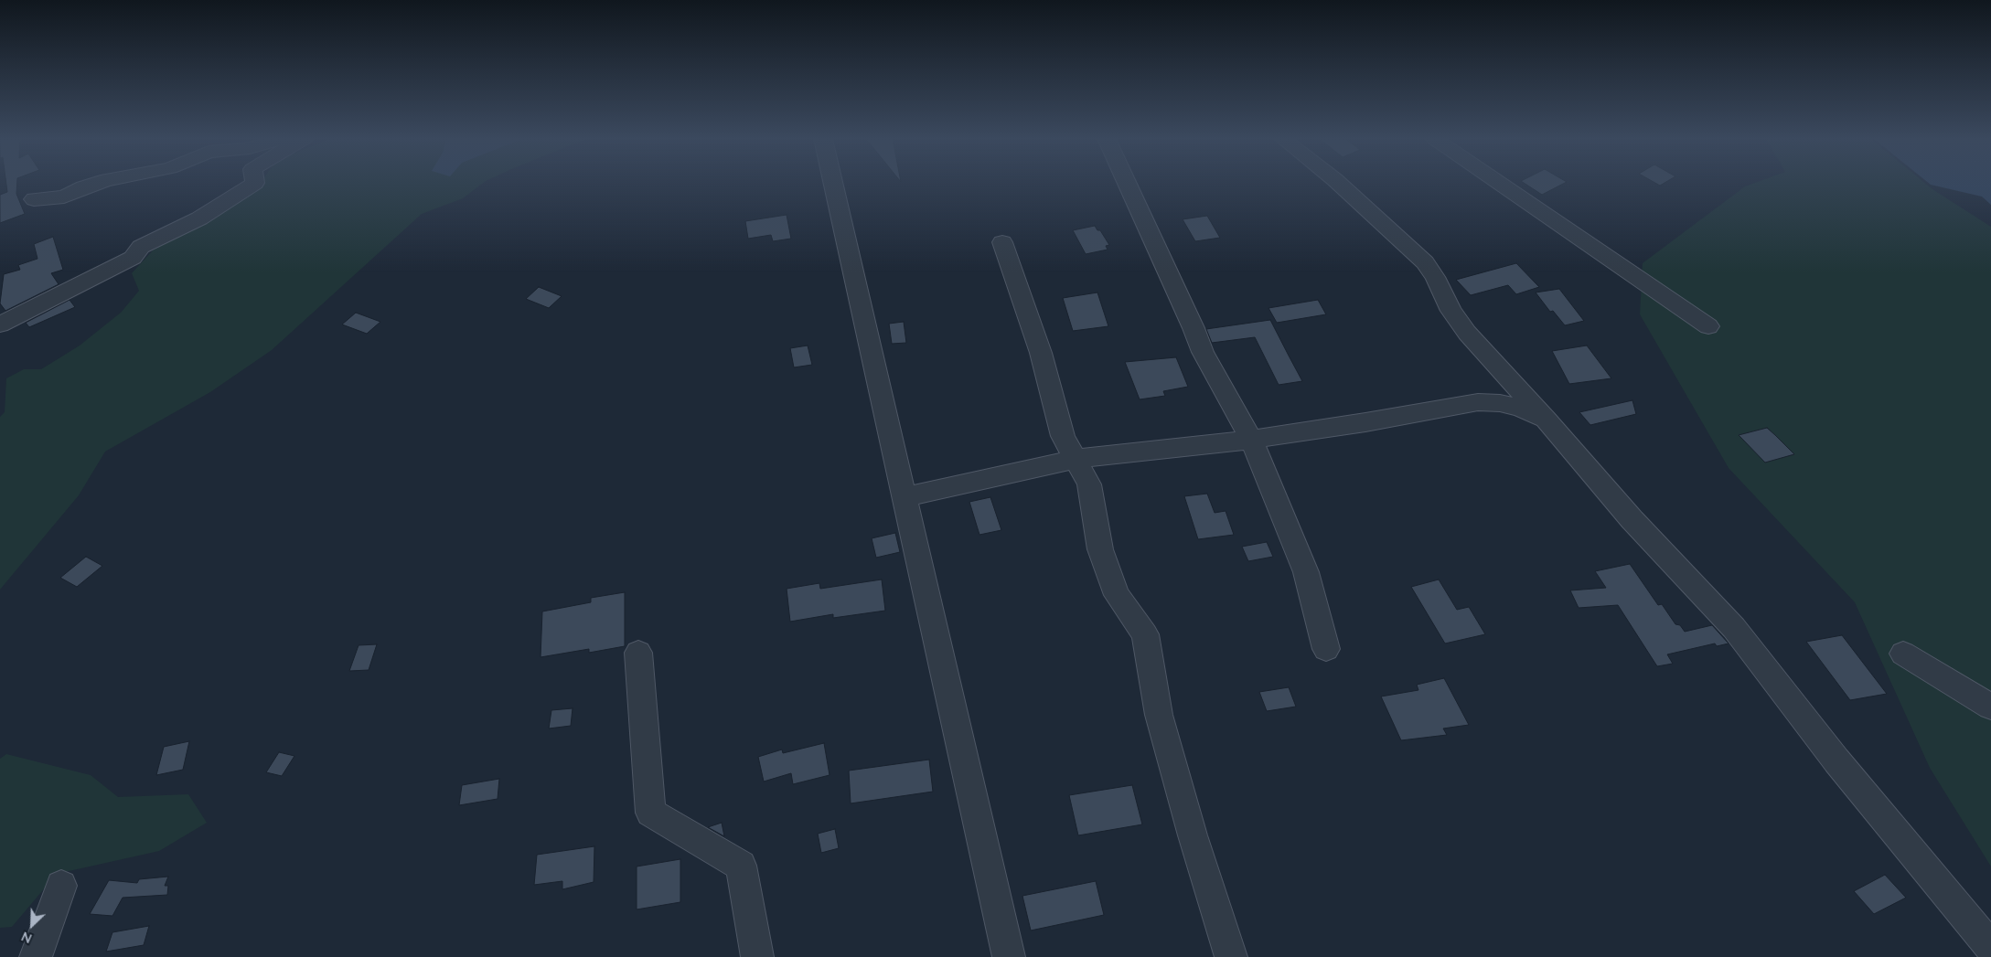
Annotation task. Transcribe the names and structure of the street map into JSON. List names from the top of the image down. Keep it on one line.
{"north":"bottom left"}
